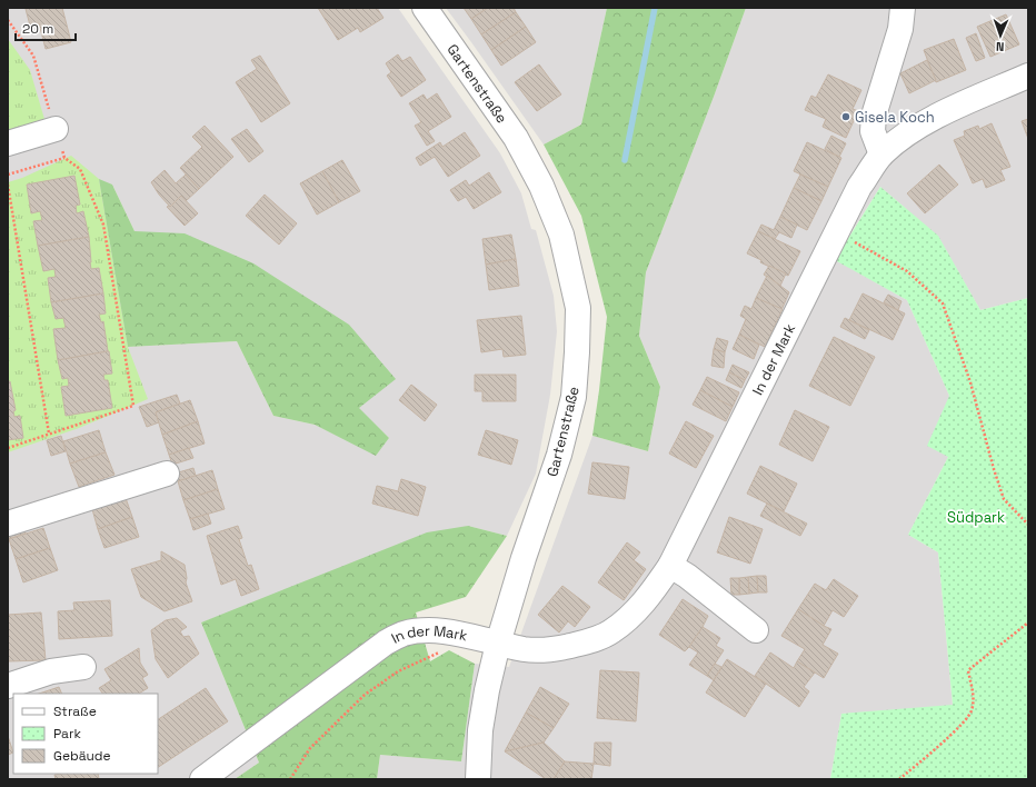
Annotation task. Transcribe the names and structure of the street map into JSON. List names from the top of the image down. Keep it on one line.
{"streets":{"street":["Gartenstraße","In der Mark"]},"crossings":[["Gartenstraße","In der Mark"]],"parks":["Südpark"],"places":["Gisela Koch"],"legend":["Straße","Park","Gebäude"],"scale_bar":"20 m","north":"bottom"}
